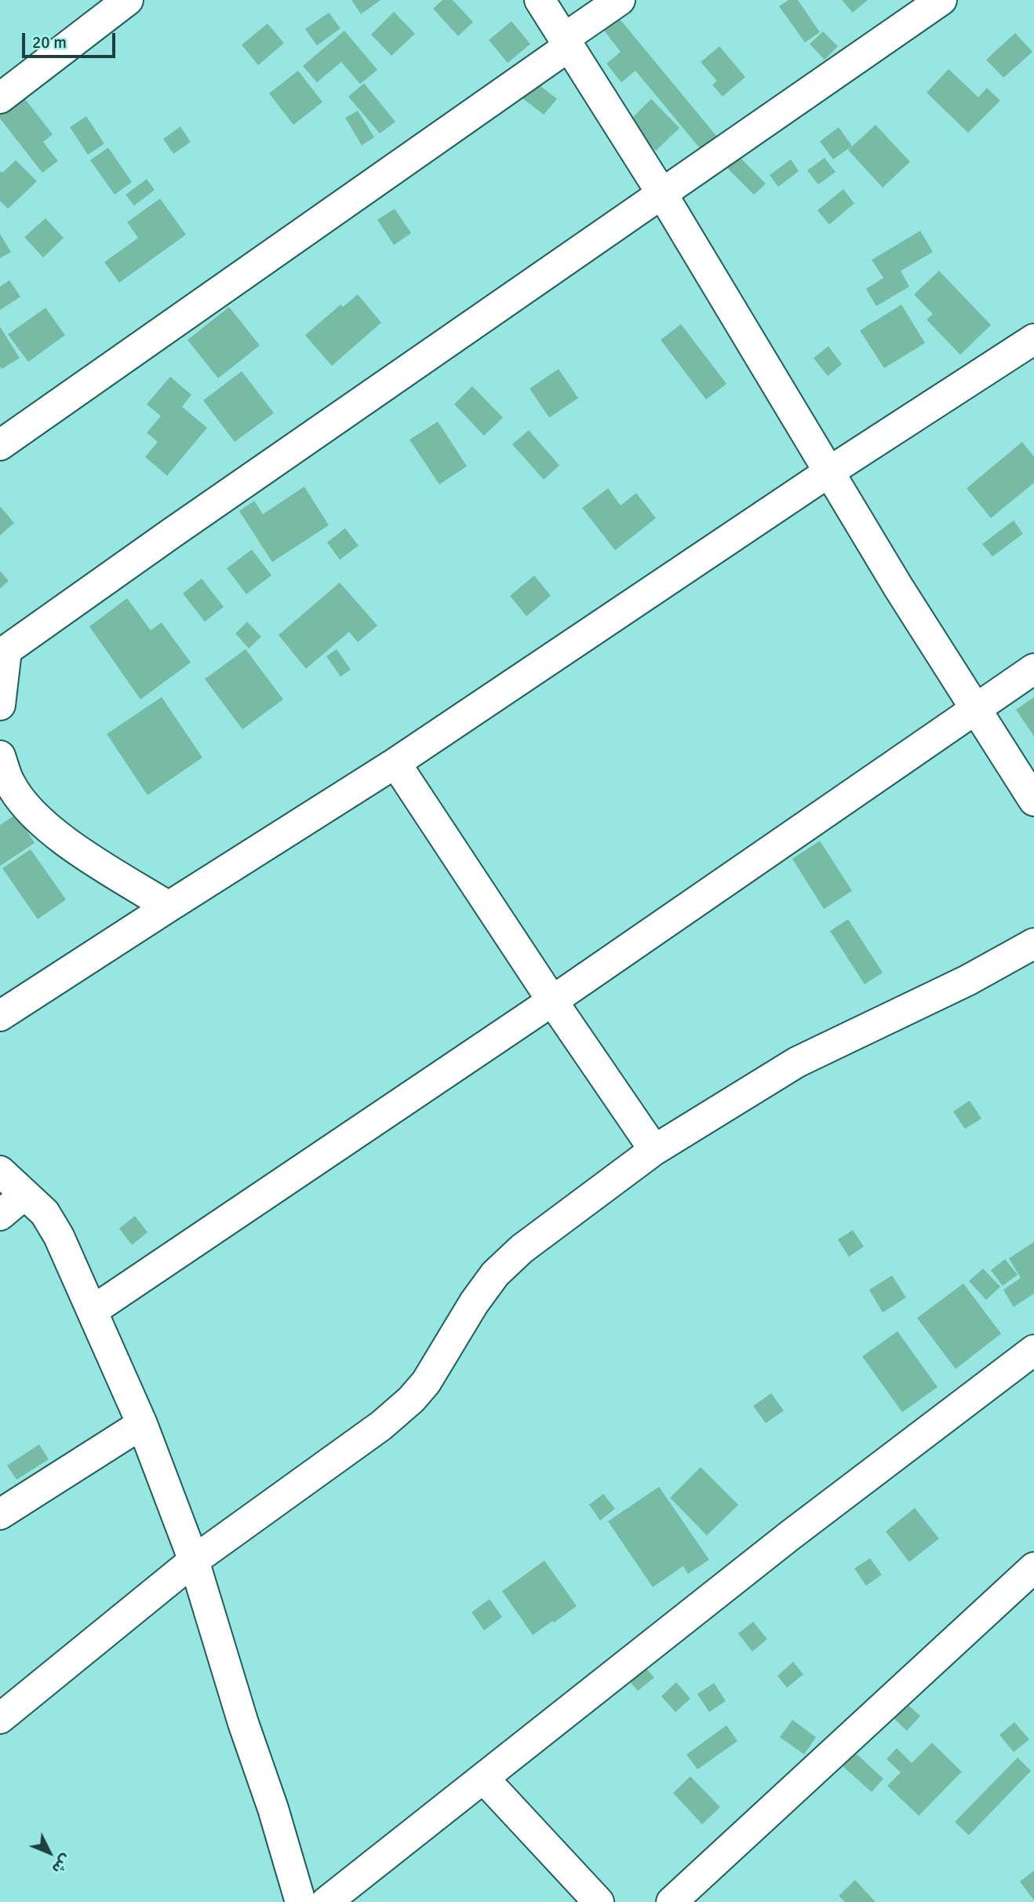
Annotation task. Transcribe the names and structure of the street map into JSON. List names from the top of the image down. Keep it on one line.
{"scale_bar":"20 m","north":"bottom right"}
